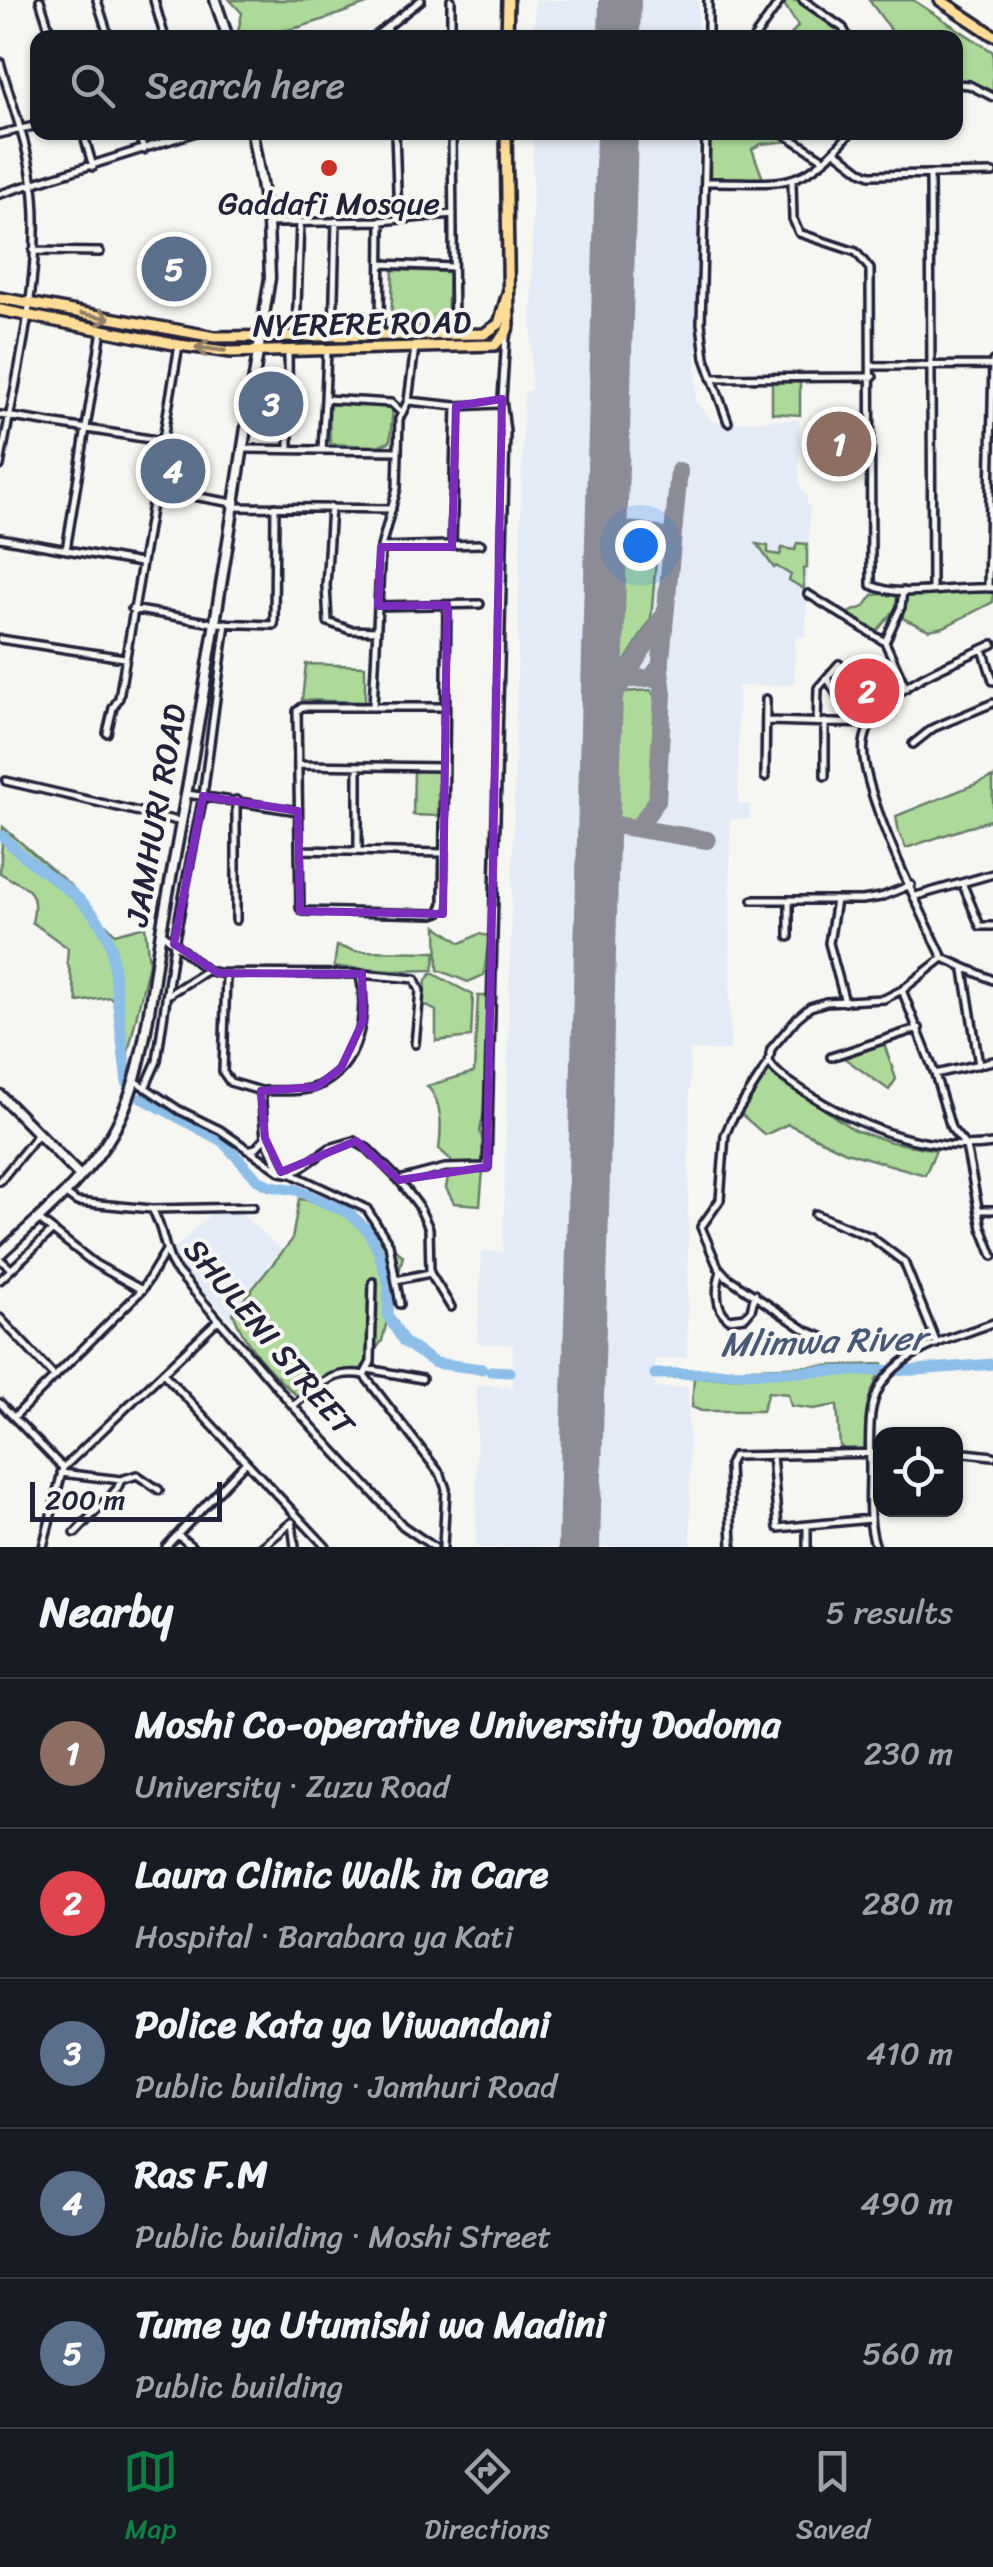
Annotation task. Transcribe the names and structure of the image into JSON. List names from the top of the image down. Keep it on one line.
{"streets":{"highway":["NYERERE ROAD"],"main road":["JAMHURI ROAD"],"street":["SHULENI STREET"]},"crossings":[["NYERERE ROAD","JAMHURI ROAD"]],"water":["Mlimwa River"],"places":["Gaddafi Mosque"],"scale_bar":"200 m","page":{"search":"Search here","pins":["5","3","1","4","2"],"scale":"200 m","heading":["Nearby","5 results"],"list":[{"mark":"1","name":"Moshi Co-operative University Dodoma","note":"University · Zuzu Road","value":"230 m"},{"mark":"2","name":"Laura Clinic Walk in Care","note":"Hospital · Barabara ya Kati","value":"280 m"},{"mark":"3","name":"Police Kata ya Viwandani","note":"Public building · Jamhuri Road","value":"410 m"},{"mark":"4","name":"Ras F.M","note":"Public building · Moshi Street","value":"490 m"},{"mark":"5","name":"Tume ya Utumishi wa Madini","note":"Public building","value":"560 m"}],"nav":["Map","Directions","Saved"]}}
